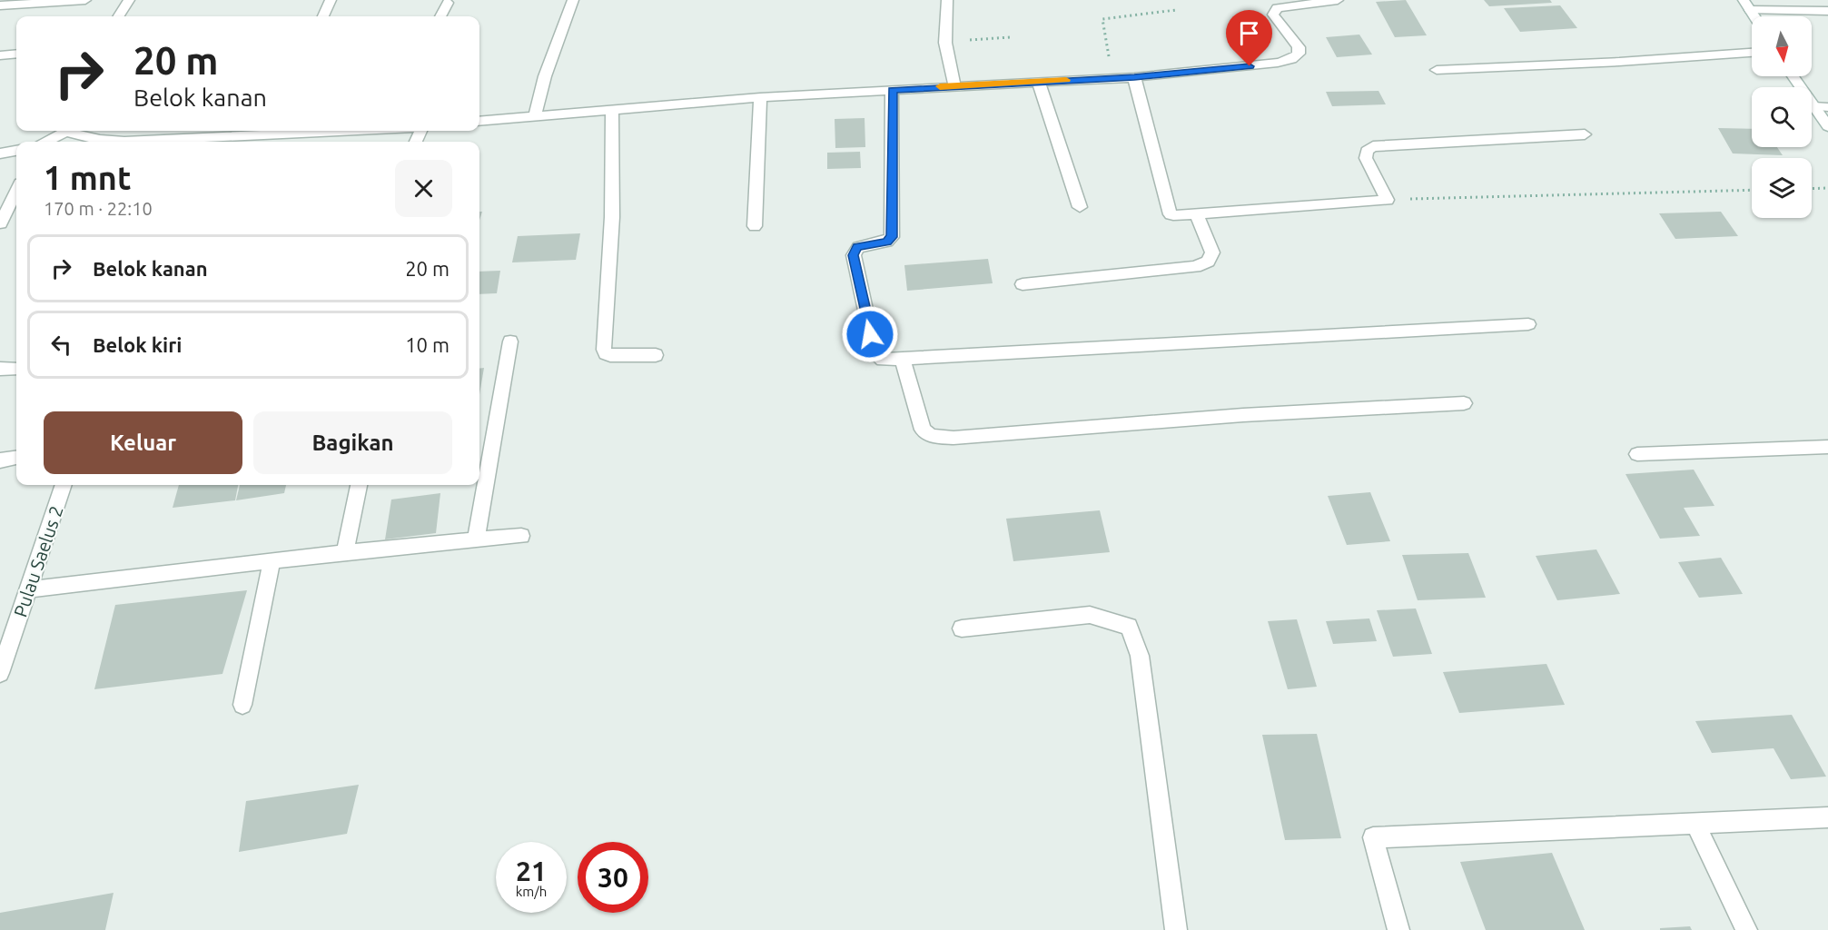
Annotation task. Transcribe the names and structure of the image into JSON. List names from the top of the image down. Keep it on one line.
{"streets":{"street":["Pulau Saelus 2"]},"north":"bottom","page":{"turn":["20 m","Belok kanan"],"heading":["1 mnt","170 m · 22:10"],"list":[{"name":"Belok kanan","value":"20 m"},{"name":"Belok kiri","value":"10 m"}],"buttons":["Keluar","Bagikan"],"speed":"21 km/h","limit":"30"}}
